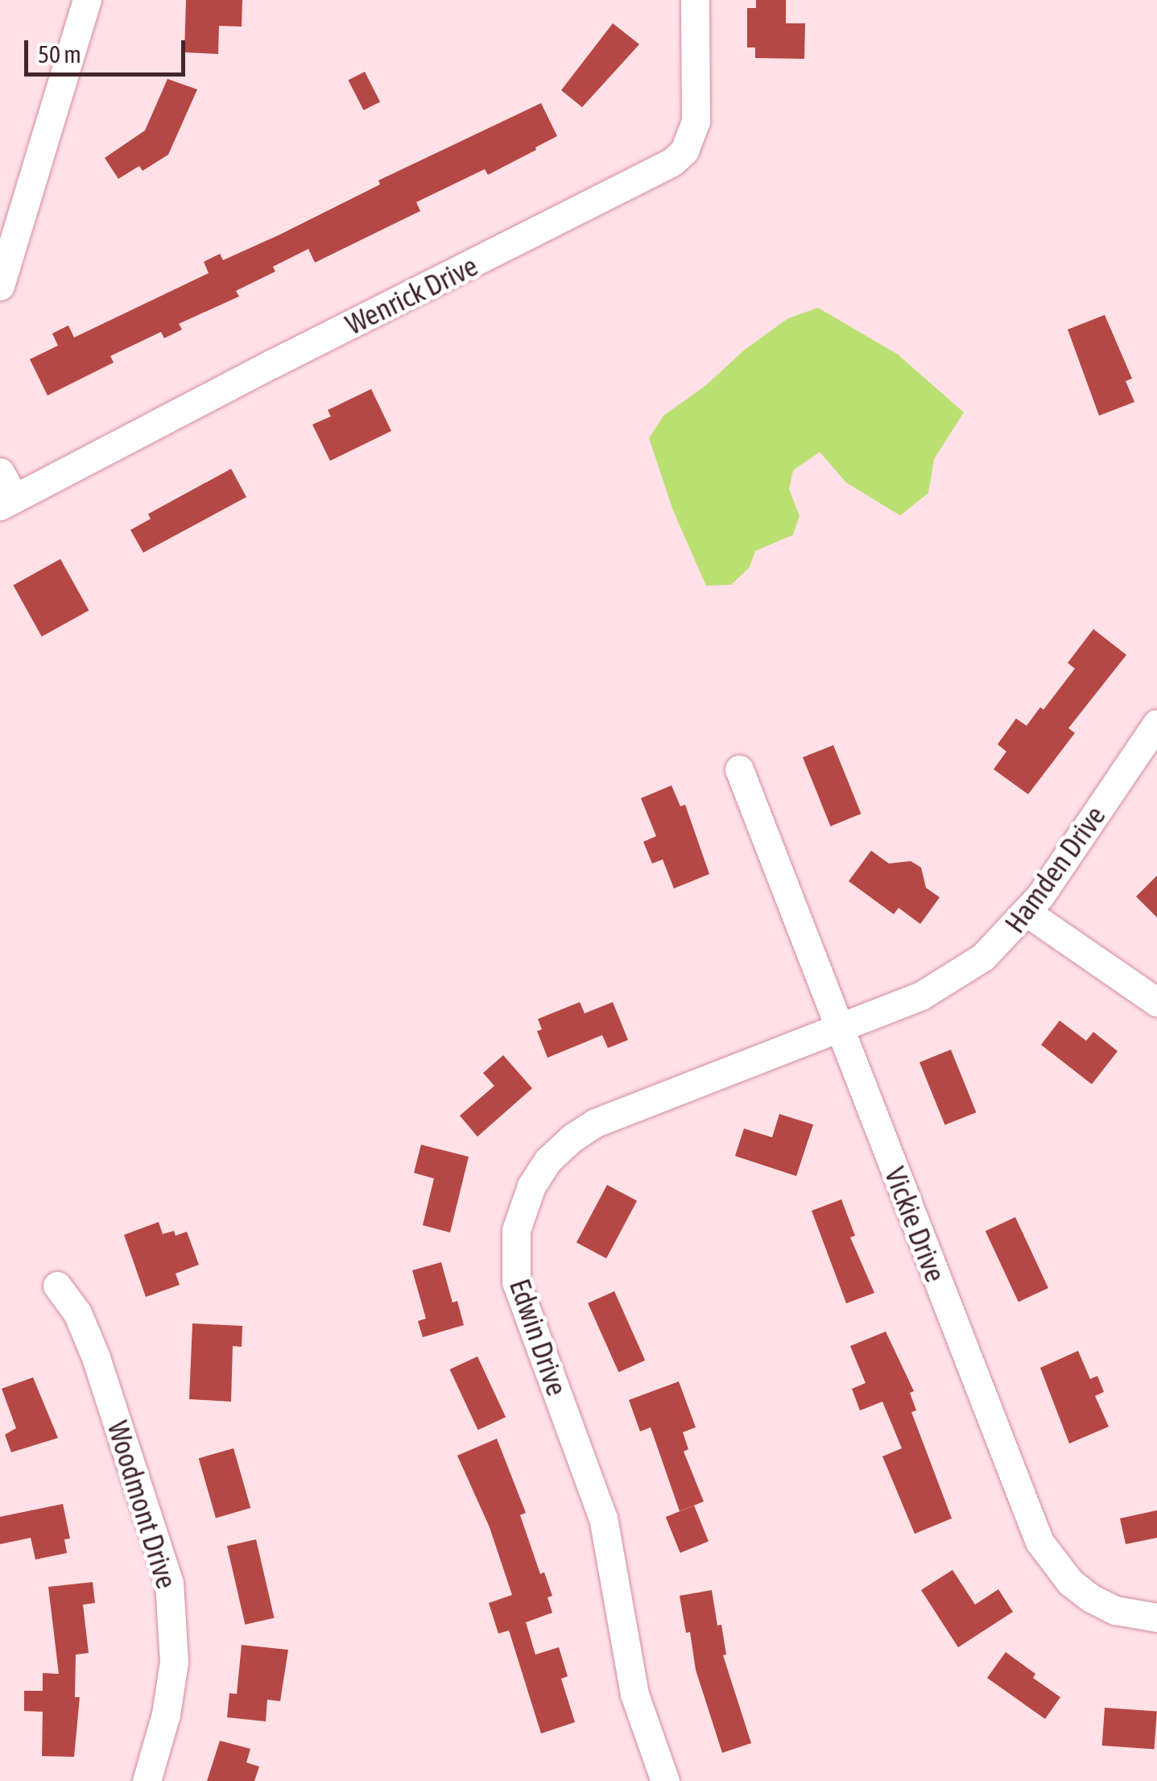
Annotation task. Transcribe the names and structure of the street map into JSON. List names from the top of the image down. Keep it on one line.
{"streets":{"street":["Wenrick Drive","Hamden Drive","Vickie Drive","Edwin Drive","Woodmont Drive"]},"crossings":[["Hamden Drive","Vickie Drive"],["Hamden Drive","Edwin Drive"],["Vickie Drive","Edwin Drive"]],"scale_bar":"50 m"}
